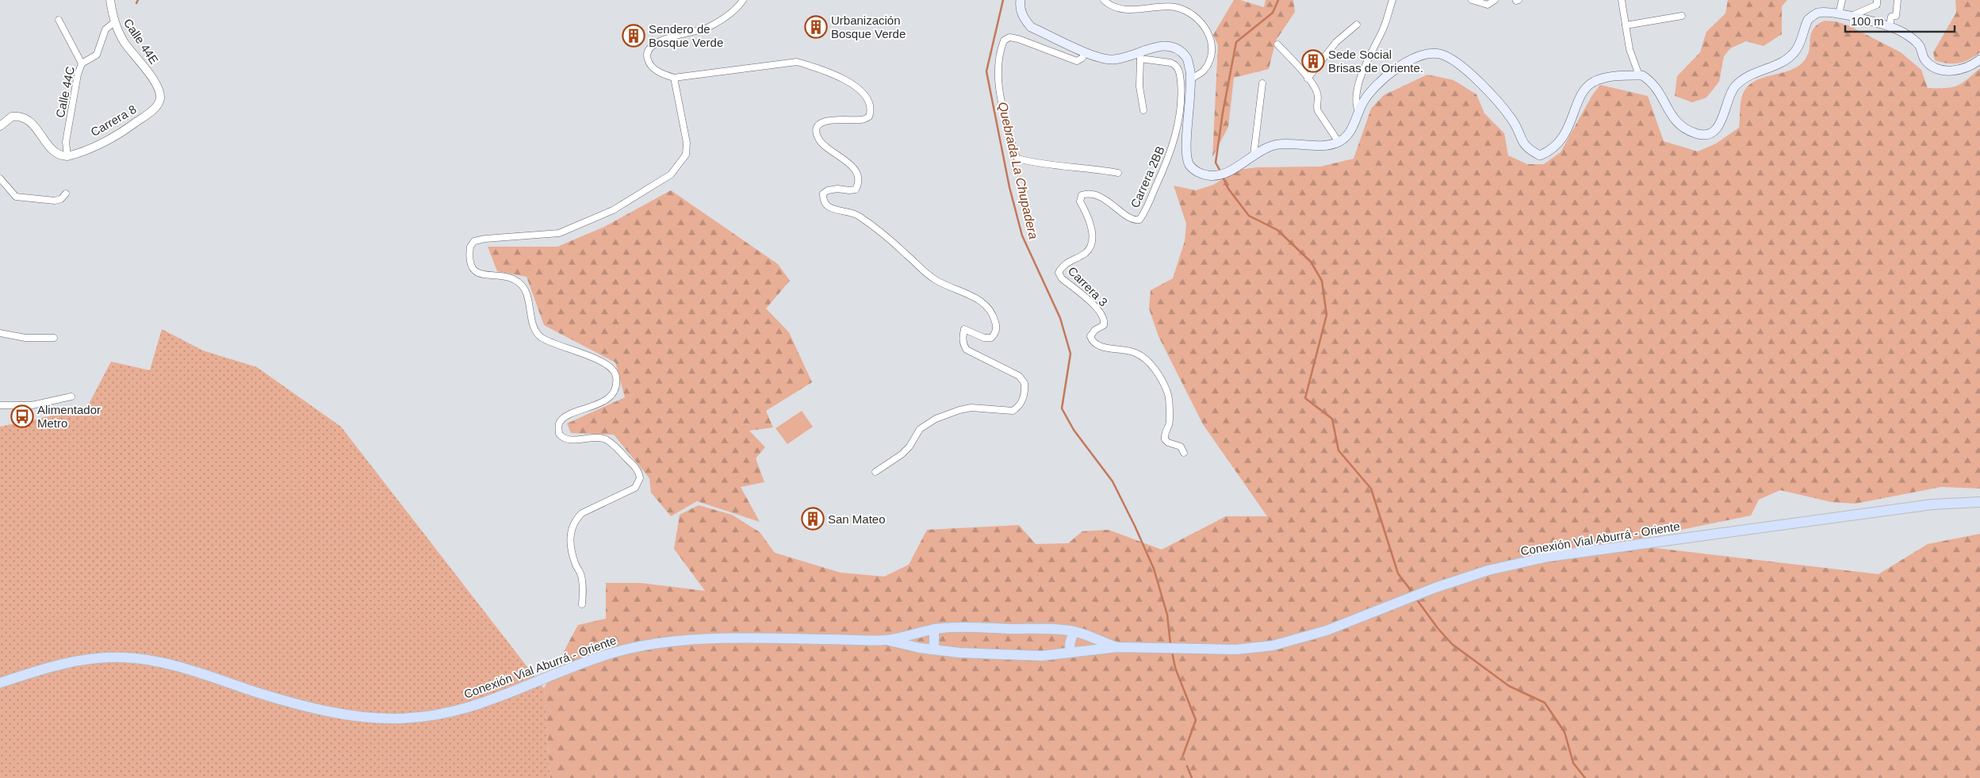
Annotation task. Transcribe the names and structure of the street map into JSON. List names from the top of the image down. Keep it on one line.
{"streets":{"main road":["Conexión Vial Aburrá - Oriente"],"street":["Calle 44E","Calle 44C","Carrera 8","Carrera 2BB","Carrera 3"]},"crossings":[["Calle 44E","Calle 44C"],["Calle 44E","Carrera 8"],["Calle 44C","Carrera 8"],["Carrera 2BB","Carrera 3"]],"water":["Quebrada La Chupadera"],"places":{"building":["Urbanización Bosque Verde","Sendero de Bosque Verde","Sede Social Brisas de Oriente.","San Mateo"],"bus stop":["Alimentador Metro"]},"scale_bar":"100 m"}
